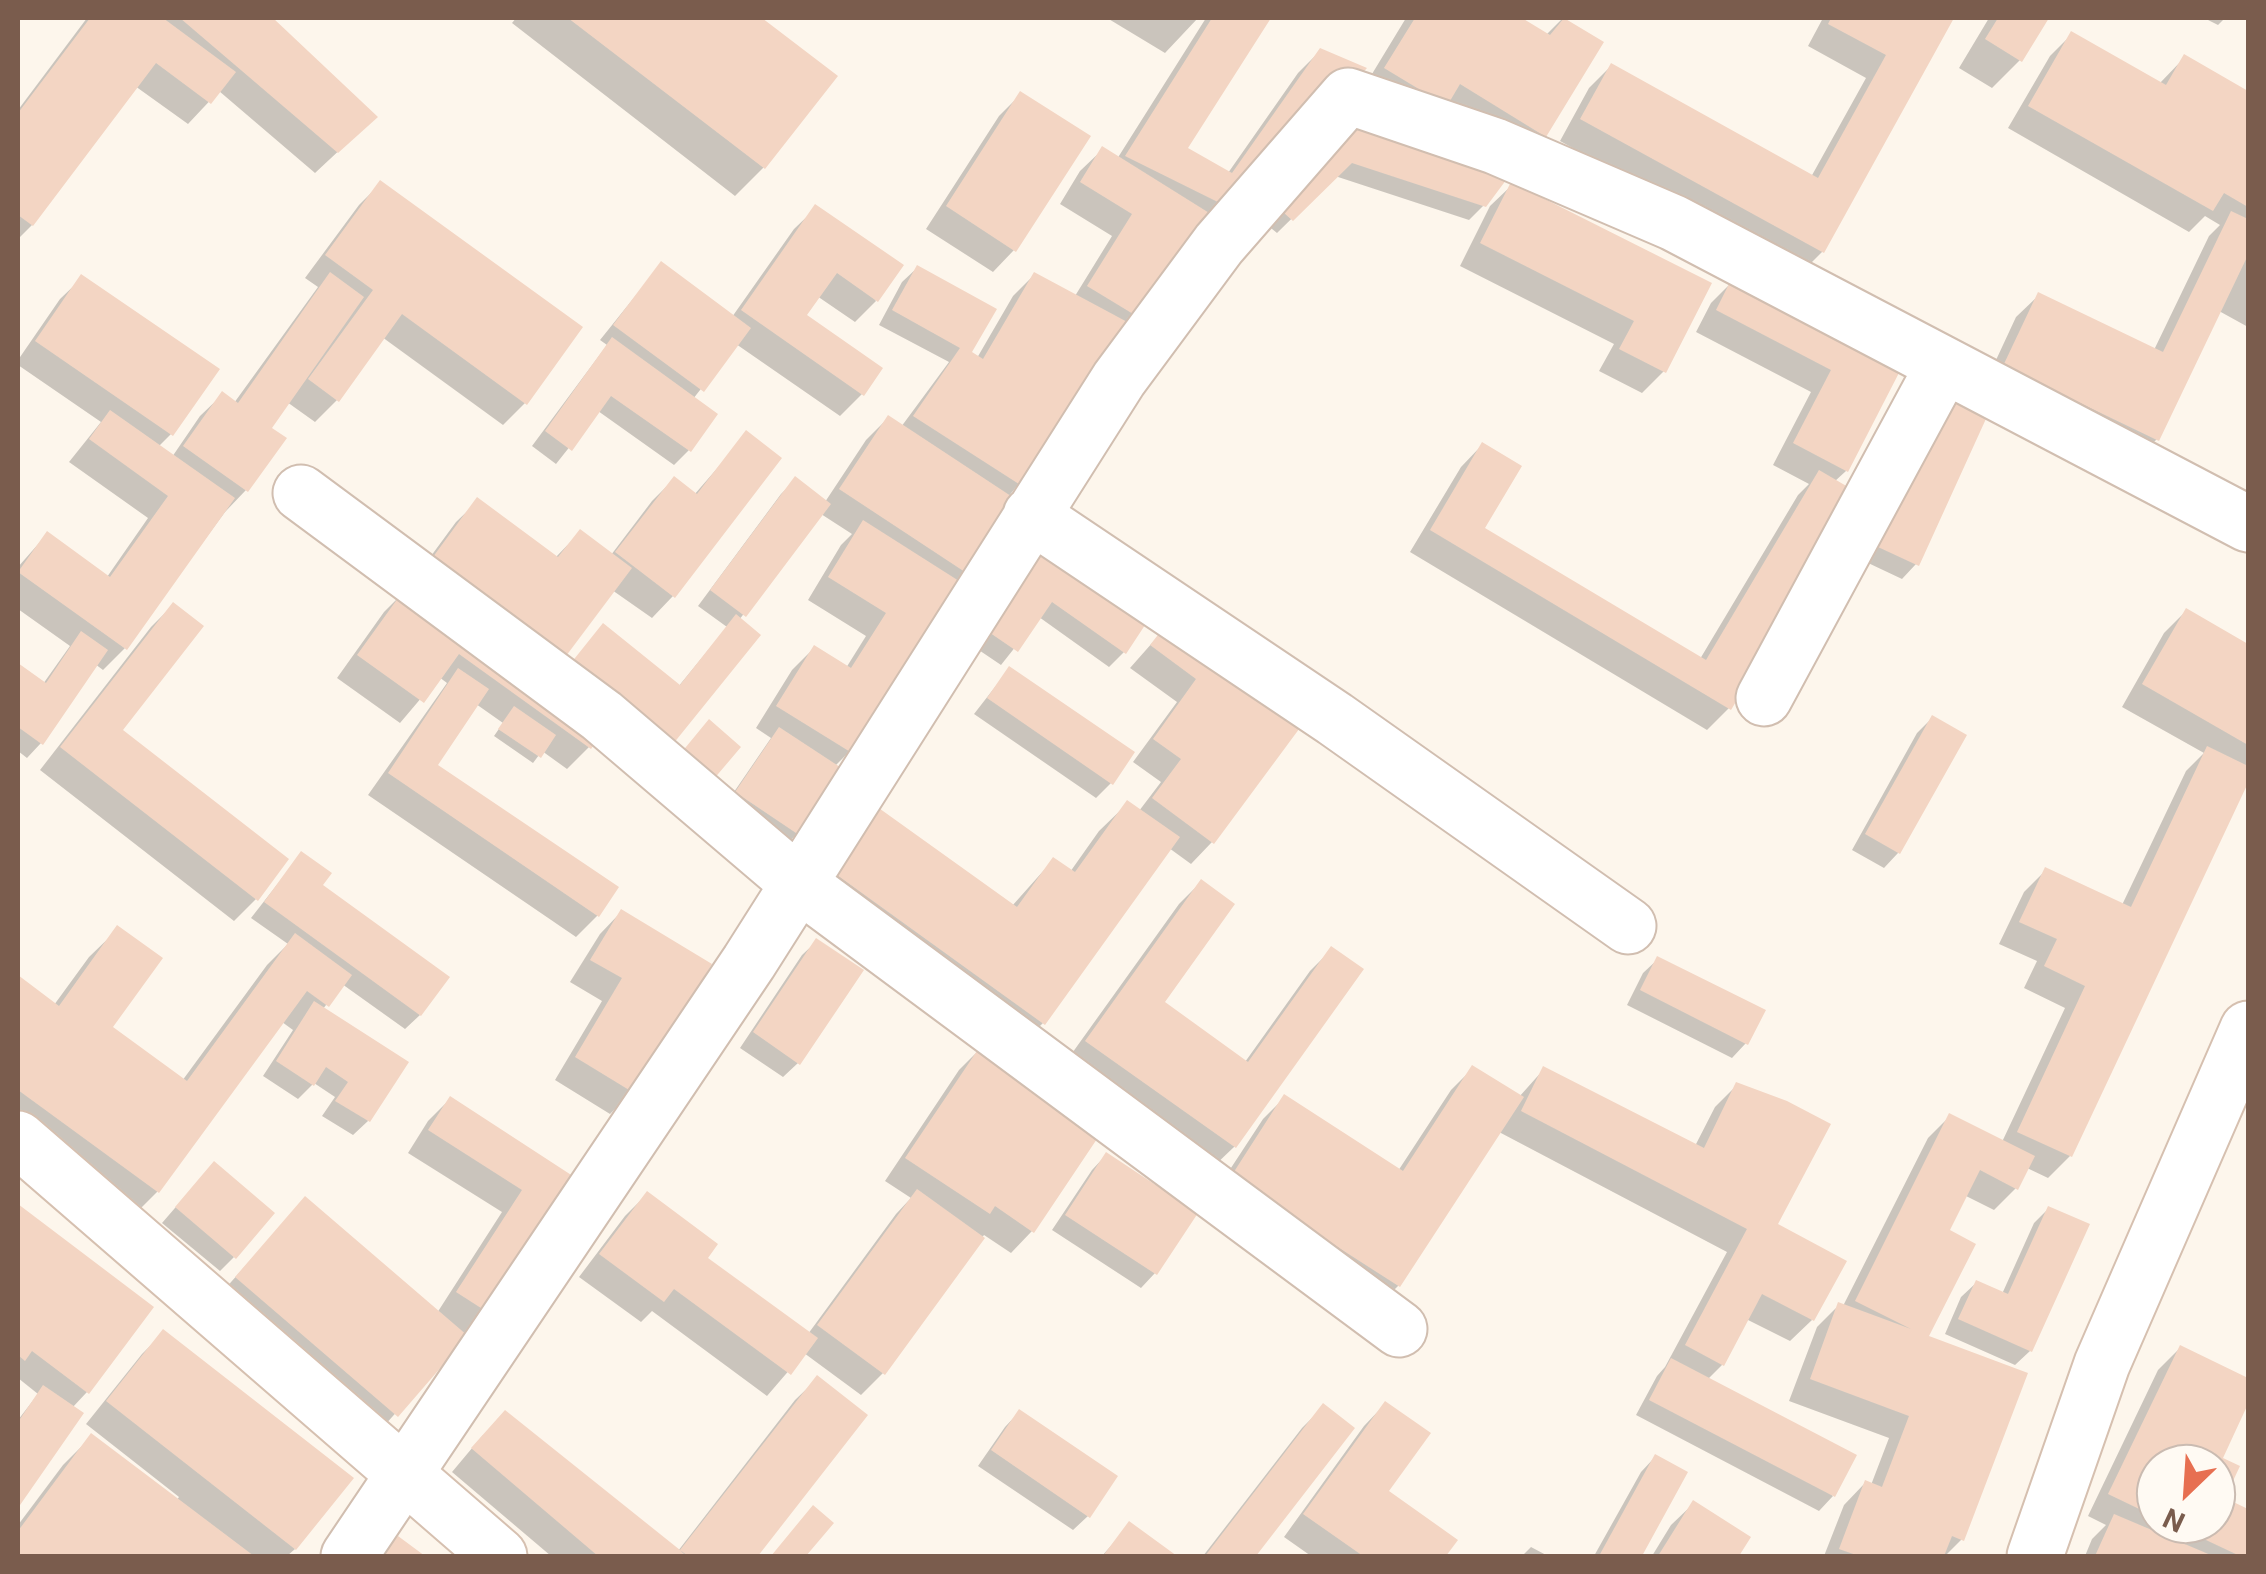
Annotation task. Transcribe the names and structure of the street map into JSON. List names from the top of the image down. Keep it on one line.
{"north":"bottom left"}
